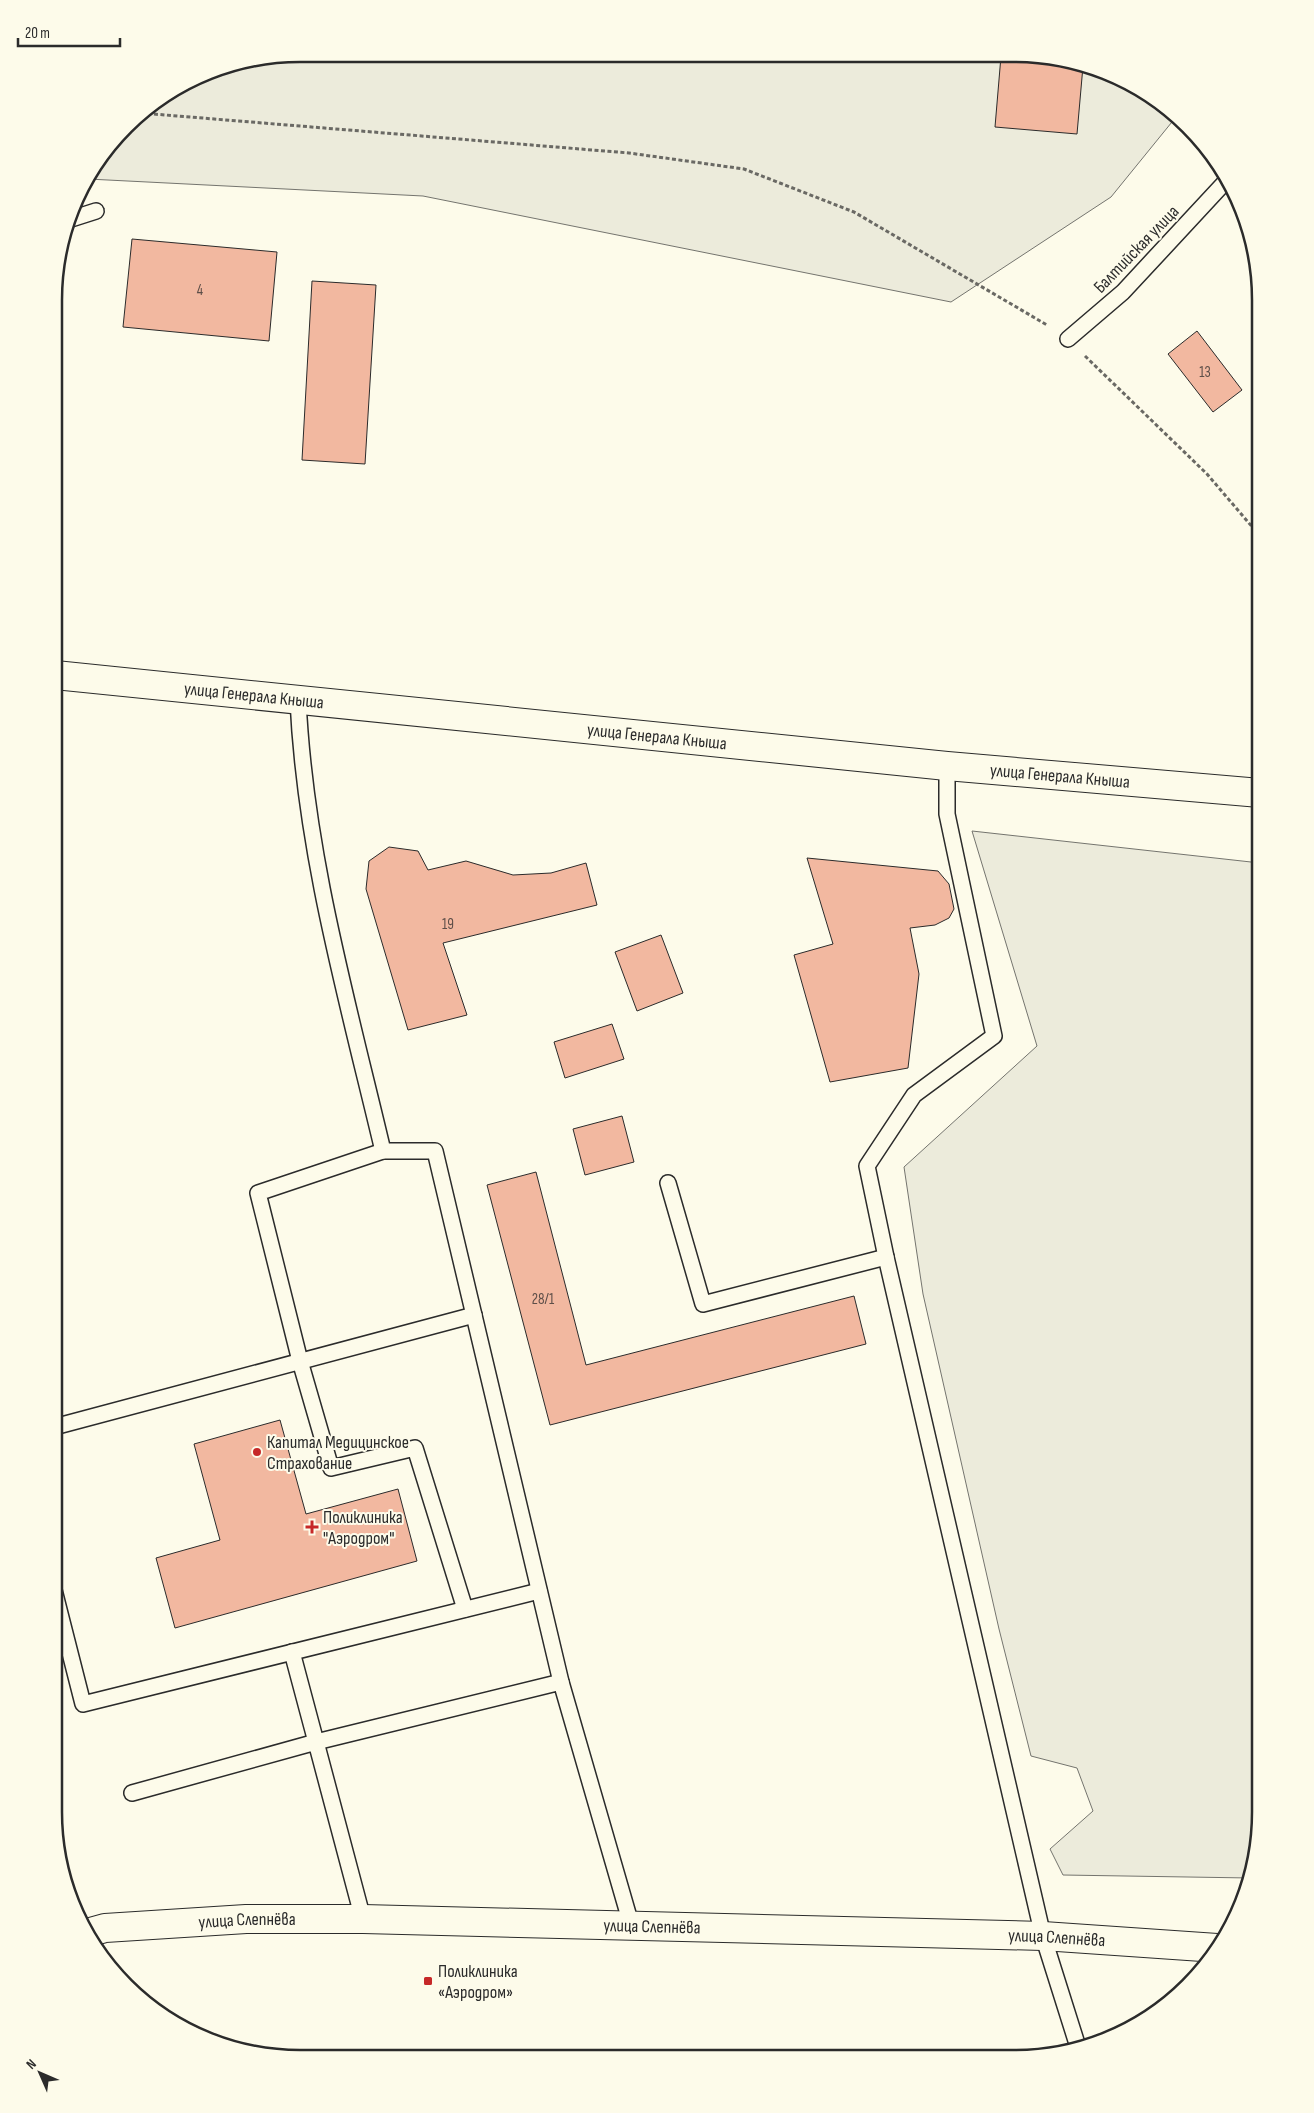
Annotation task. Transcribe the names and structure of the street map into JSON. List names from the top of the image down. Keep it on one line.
{"streets":{"street":["улица Генерала Кныша","улица Слепнёва"],"lane":["Балтийская улица"]},"places":{"other":["Капитал Медицинское Страхование"],"health":["Поликлиника \"Аэродром\""],"transit":["Поликлиника «Аэродром»"]},"house_numbers":["4","13","19","28/1"],"scale_bar":"20 m","north":"top left"}
